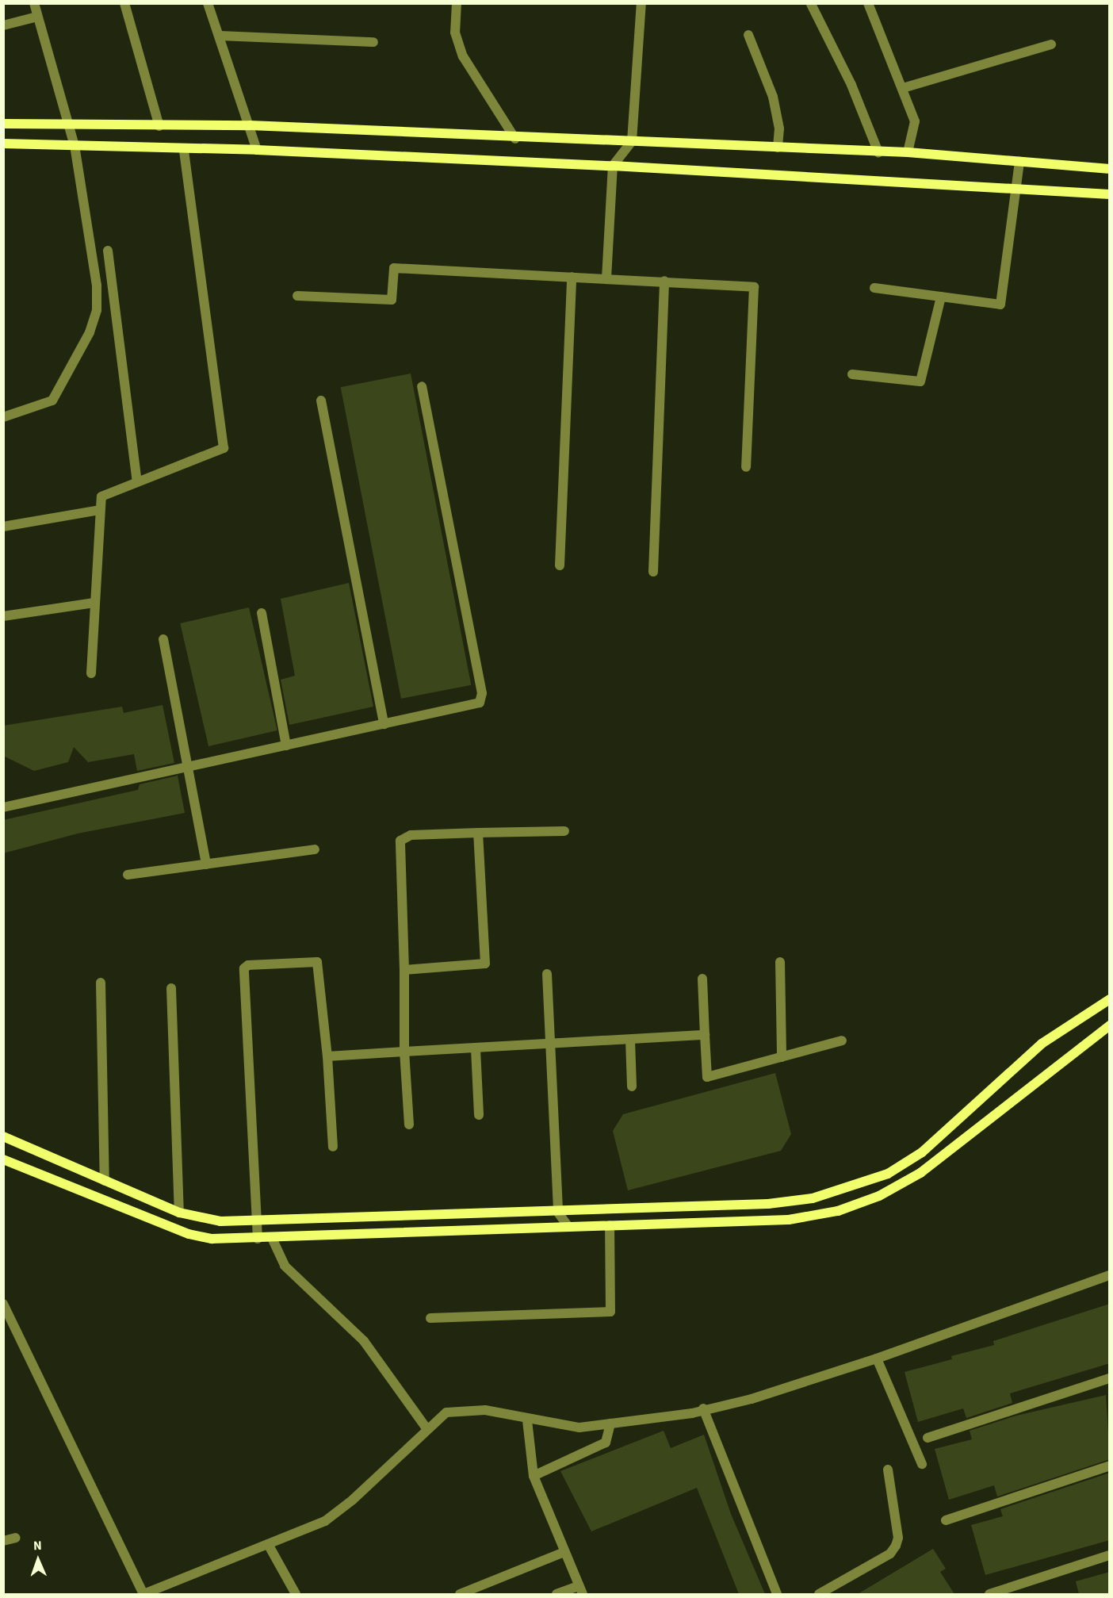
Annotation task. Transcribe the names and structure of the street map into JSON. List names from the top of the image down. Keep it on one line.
{"north":"top"}
